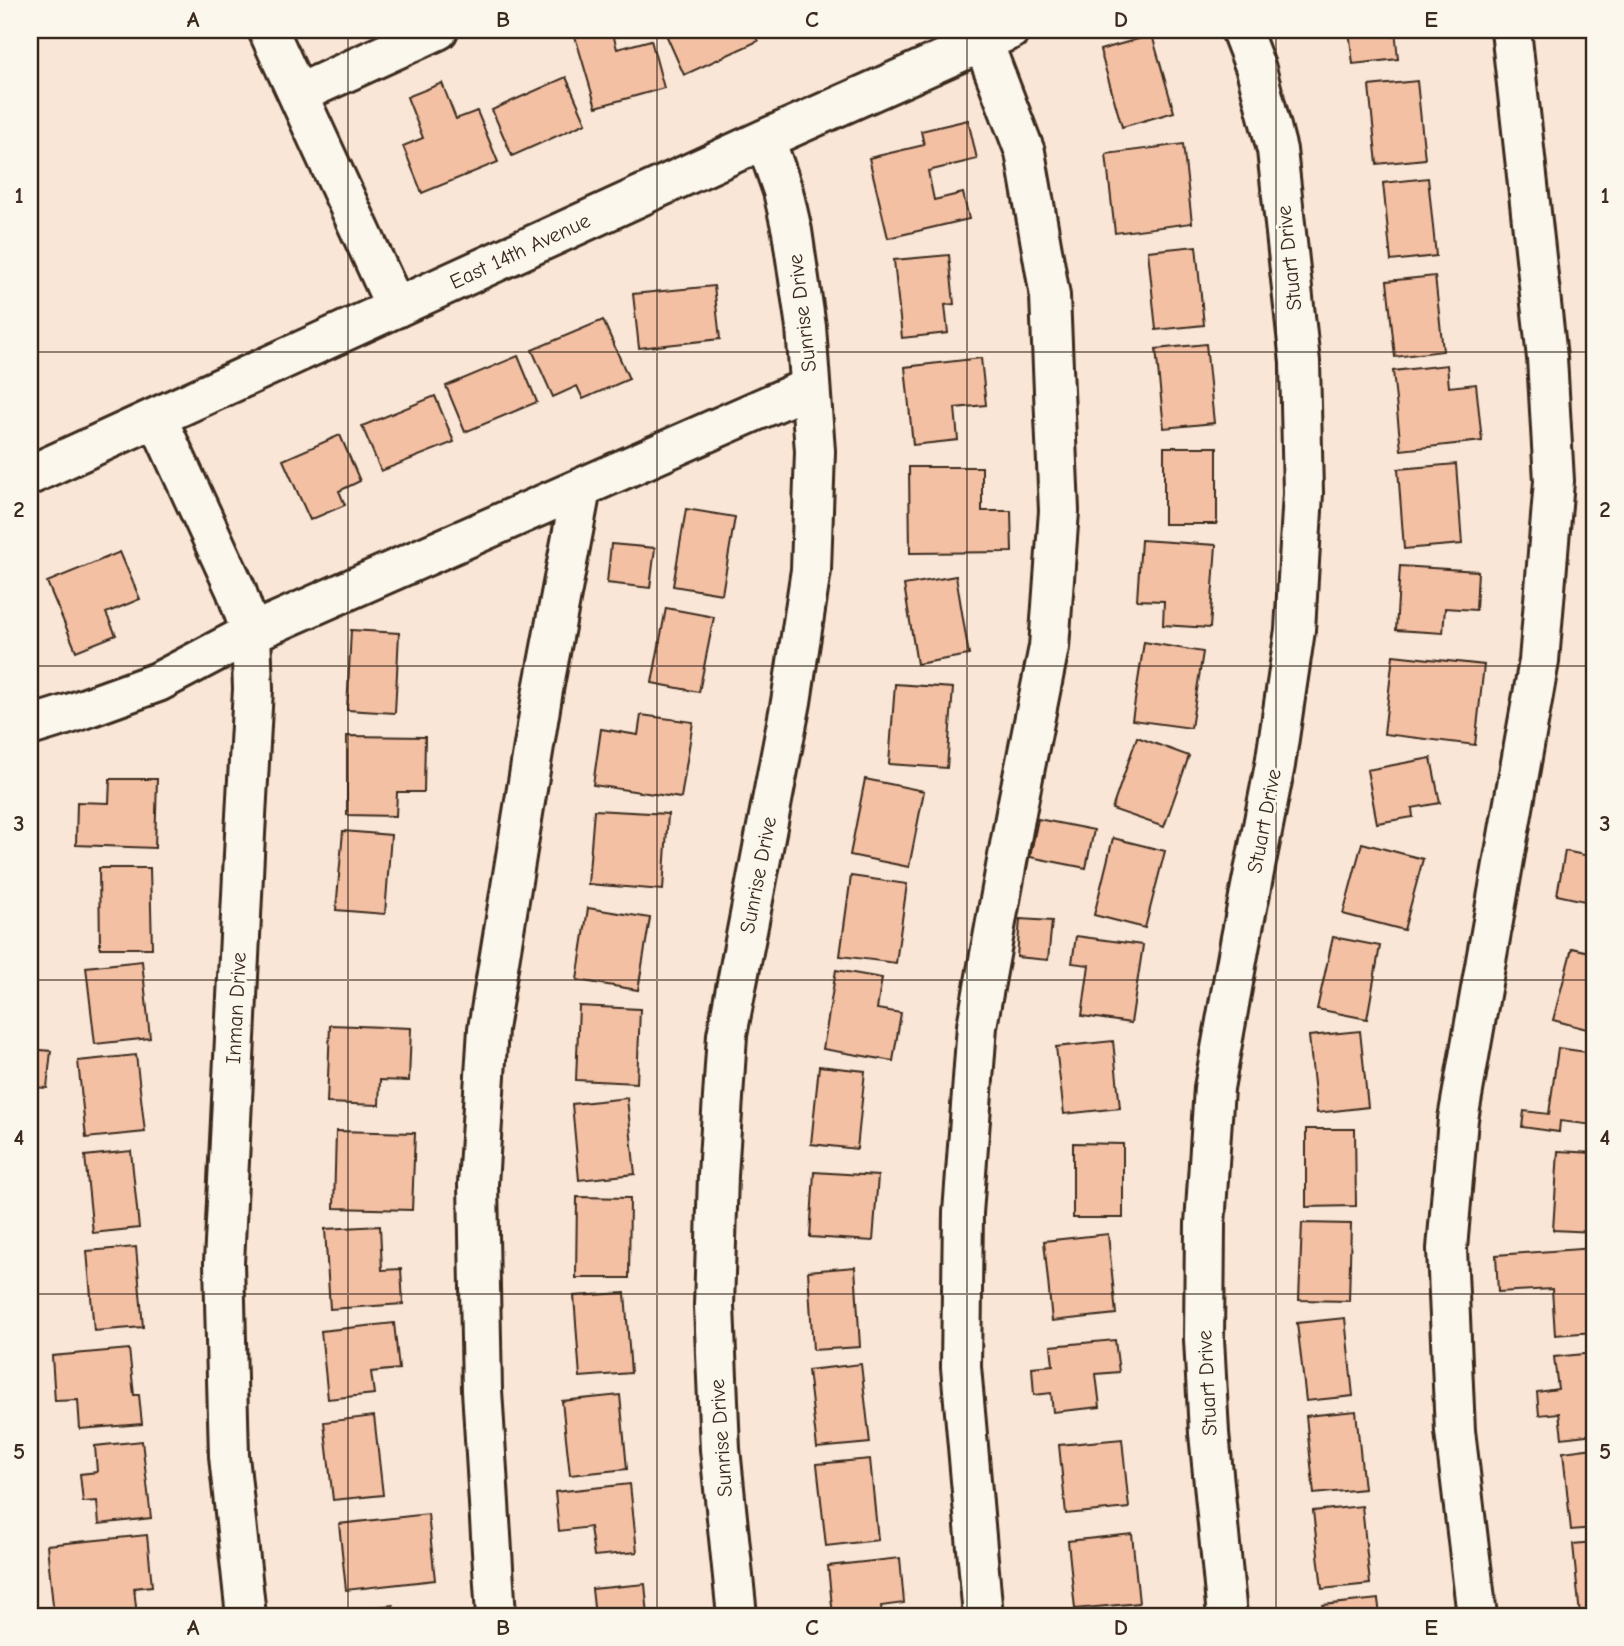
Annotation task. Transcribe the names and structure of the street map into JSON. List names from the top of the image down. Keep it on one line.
{"streets":{"street":["East 14th Avenue","Stuart Drive","Sunrise Drive","Inman Drive"]},"crossings":[["East 14th Avenue","Sunrise Drive"],["East 14th Avenue","Inman Drive"]],"grid":{"columns":["A","B","C","D","E"],"rows":["1","2","3","4","5"]}}
